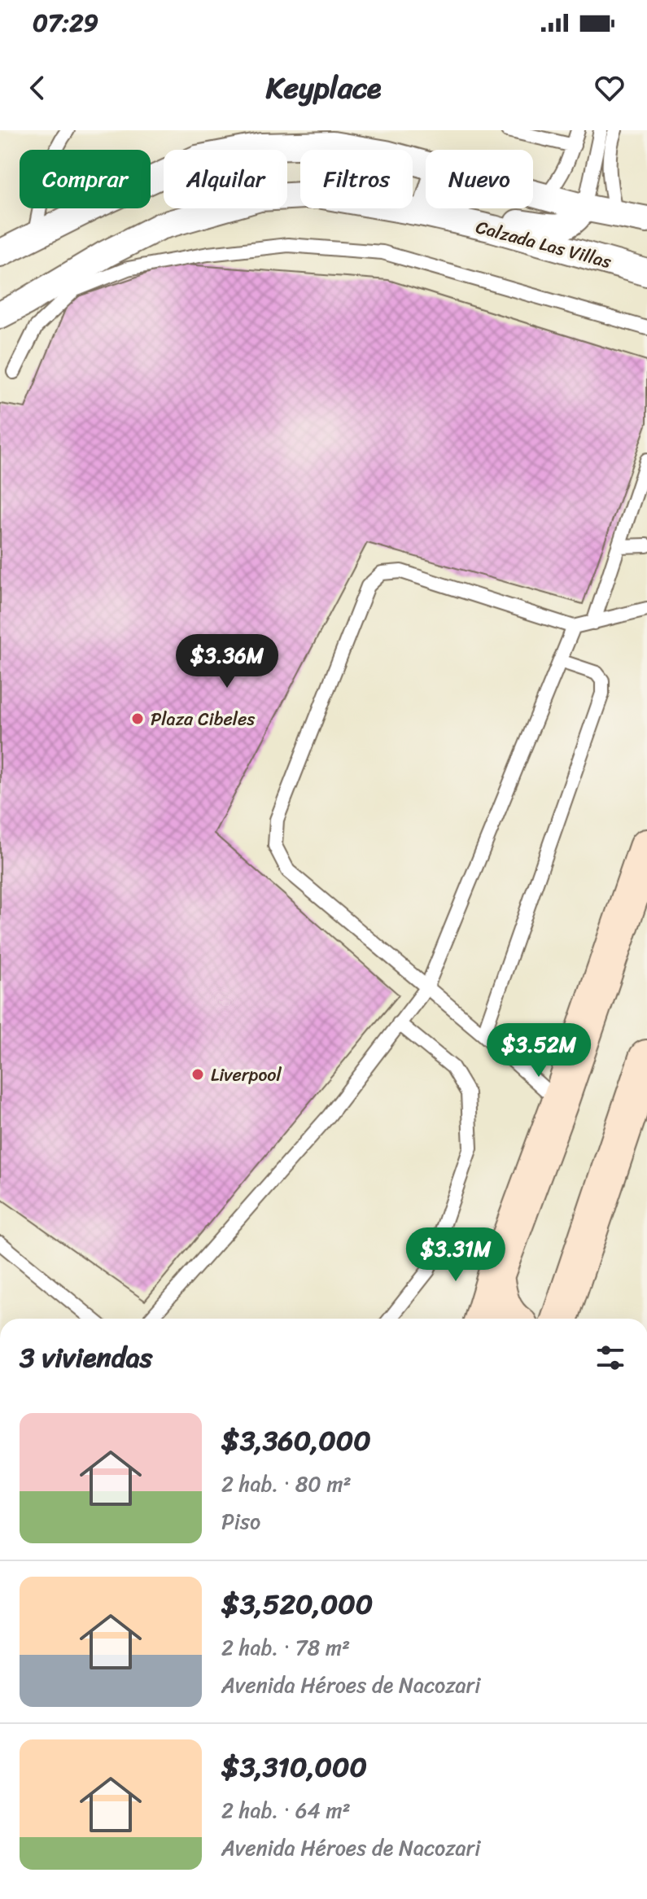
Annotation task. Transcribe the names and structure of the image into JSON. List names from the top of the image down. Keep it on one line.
{"streets":{"street":["Calzada Las Villas"]},"places":["Plaza Cibeles","Liverpool"],"page":{"status":"07:29","header":"Keyplace","chip":["Comprar","Alquilar","Filtros","Nuevo"],"price":["$3.36M","$3.52M","$3.31M"],"heading":"3 viviendas","list":[{"name":"$3,360,000","note":"2 hab. · 80 m² · Piso"},{"name":"$3,520,000","note":"2 hab. · 78 m² · Avenida Héroes de Nacozari"},{"name":"$3,310,000","note":"2 hab. · 64 m² · Avenida Héroes de Nacozari"}]}}
